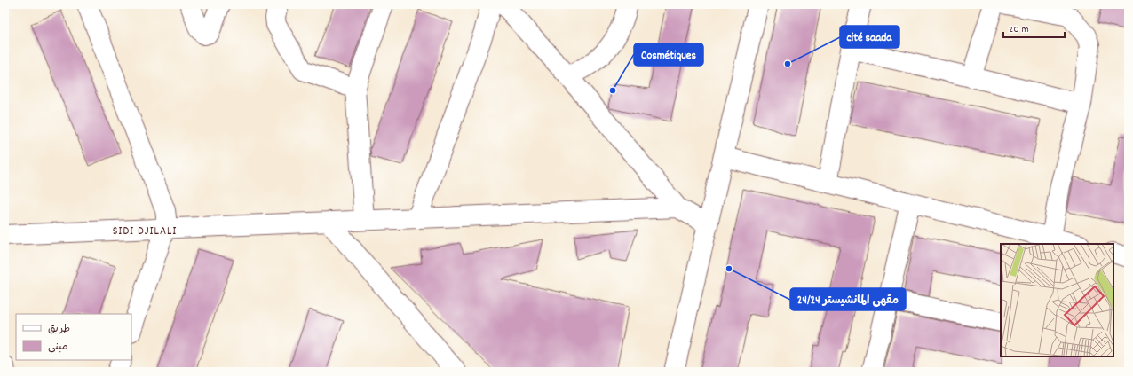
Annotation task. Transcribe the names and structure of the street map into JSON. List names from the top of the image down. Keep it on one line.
{"districts":["SIDI DJILALI"],"places":["cité saada","Cosmétiques","مقهى المانشيستر 24/24"],"legend":["طريق","مبنى"],"scale_bar":"20 m"}
